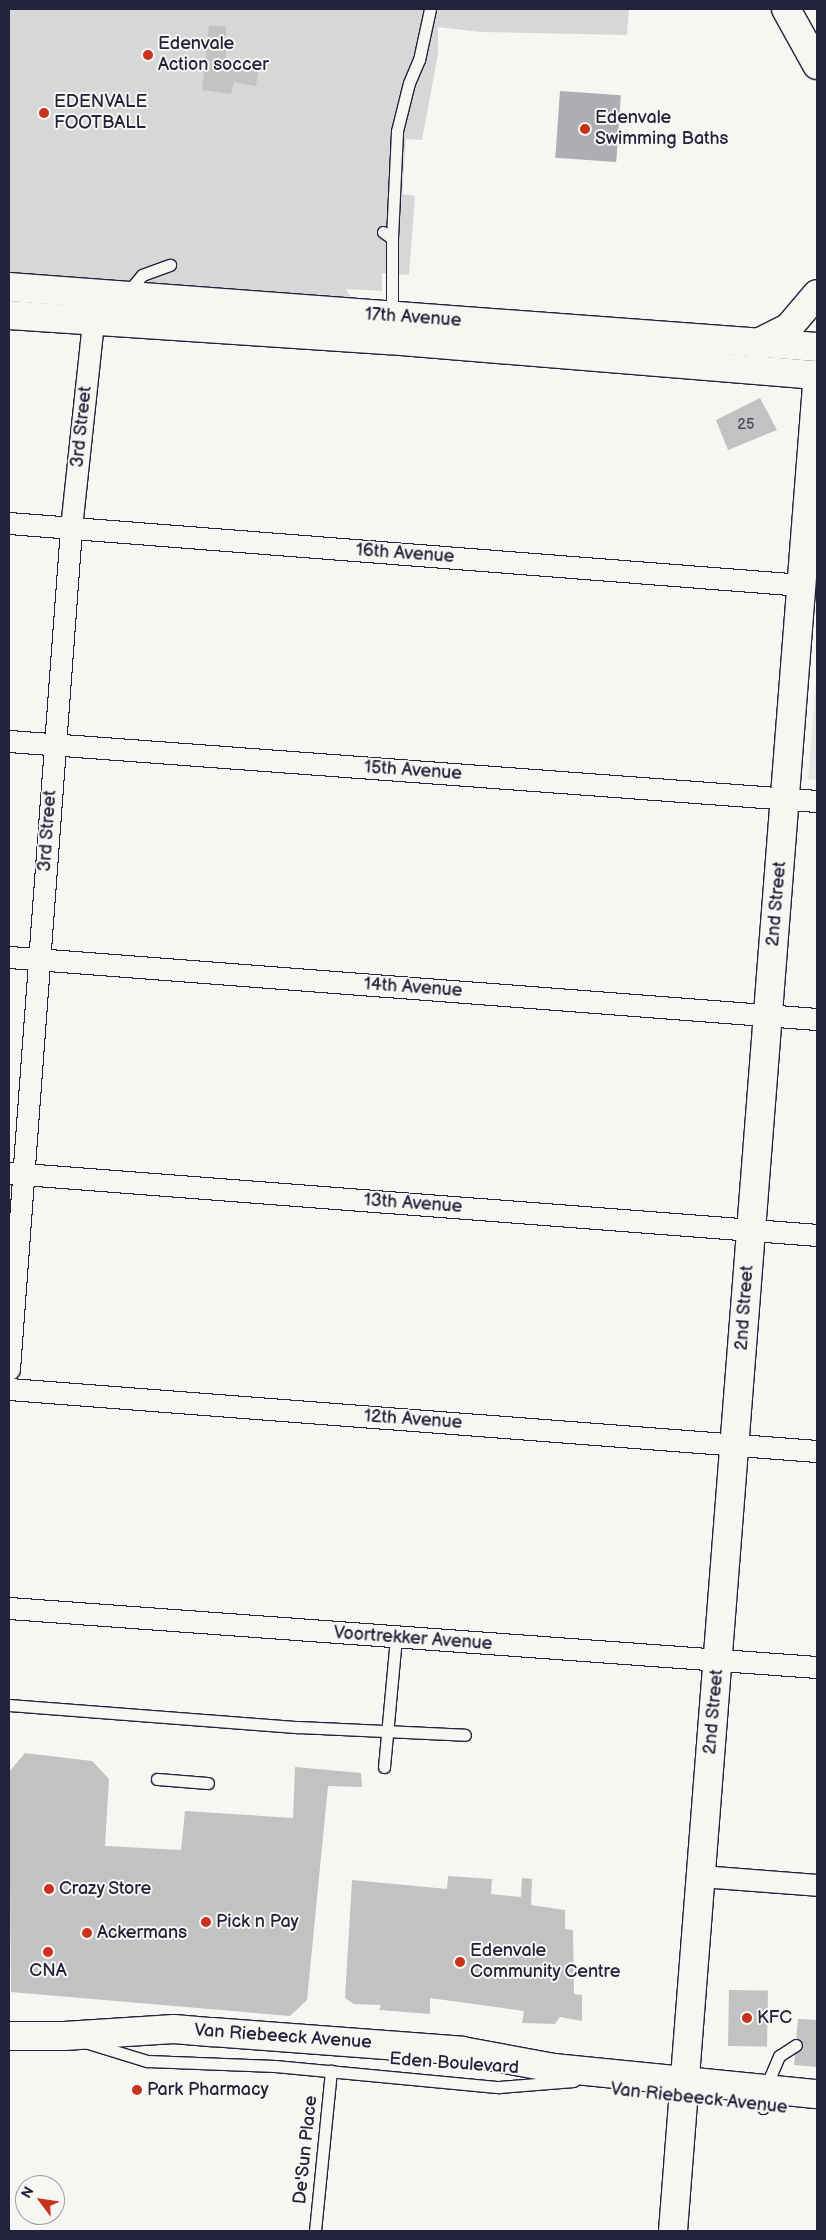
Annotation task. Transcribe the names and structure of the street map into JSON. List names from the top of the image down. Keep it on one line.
{"streets":{"main road":["17th Avenue","2nd Street","Van Riebeeck Avenue"],"street":["3rd Street","16th Avenue","15th Avenue","14th Avenue","13th Avenue","12th Avenue","Voortrekker Avenue"],"lane":["Eden Boulevard","De'Sun Place"]},"crossings":[["17th Avenue","3rd Street"],["3rd Street","16th Avenue"],["3rd Street","15th Avenue"],["3rd Street","14th Avenue"],["3rd Street","13th Avenue"],["16th Avenue","2nd Street"],["15th Avenue","2nd Street"],["2nd Street","14th Avenue"],["2nd Street","13th Avenue"],["2nd Street","12th Avenue"],["2nd Street","Voortrekker Avenue"],["2nd Street","Van Riebeeck Avenue"],["Van Riebeeck Avenue","Eden Boulevard"],["Eden Boulevard","De'Sun Place"]],"places":["Edenvale Action soccer","EDENVALE FOOTBALL","Edenvale Swimming Baths","Crazy Store","Pick n Pay","Ackermans","CNA","Edenvale Community Centre","KFC","Park Pharmacy"],"house_numbers":["25"],"north":"top left"}
